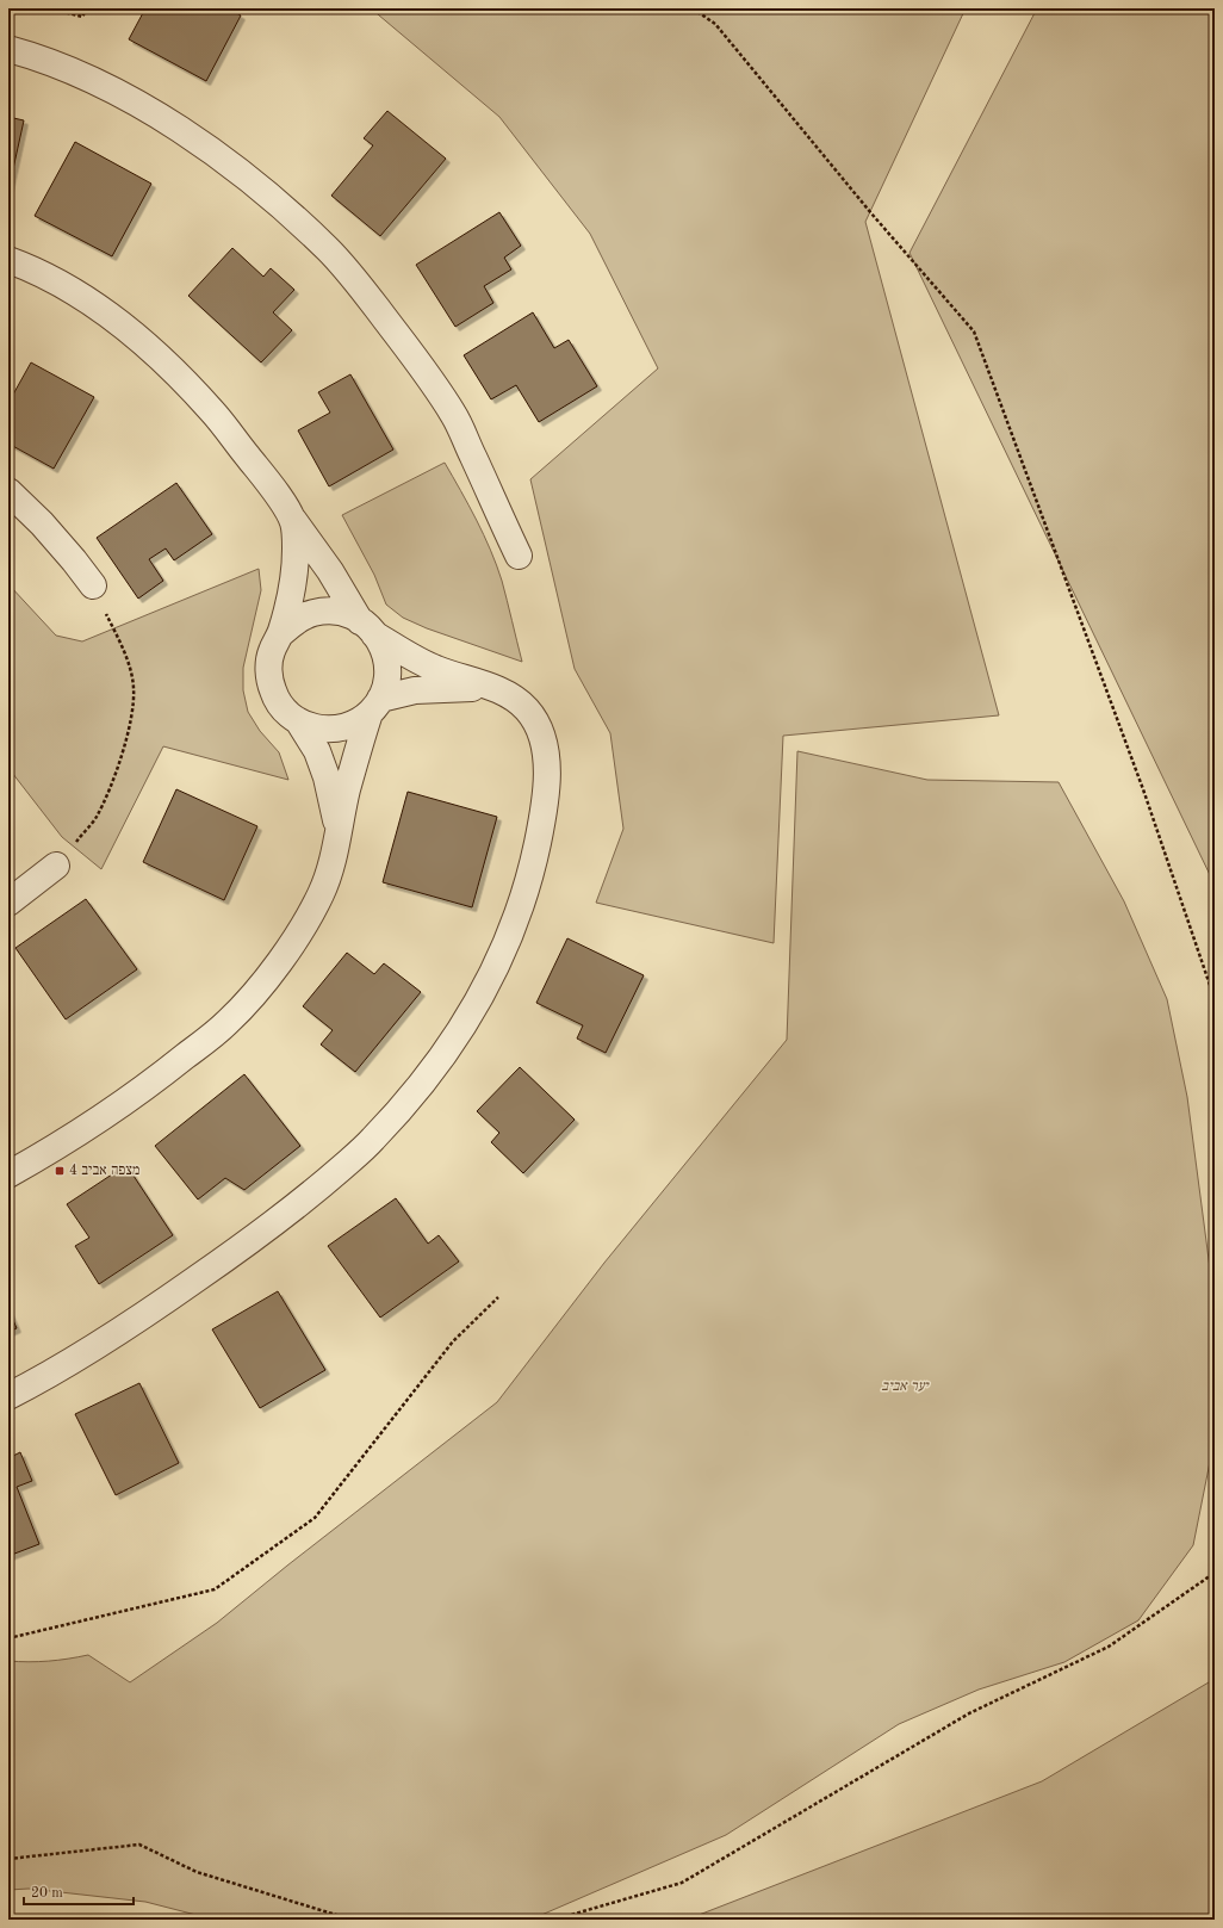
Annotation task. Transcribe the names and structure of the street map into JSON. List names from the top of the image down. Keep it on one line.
{"parks":["יער אביב"],"places":{"transit":["מצפה אביב 4"]},"scale_bar":"20 m"}
